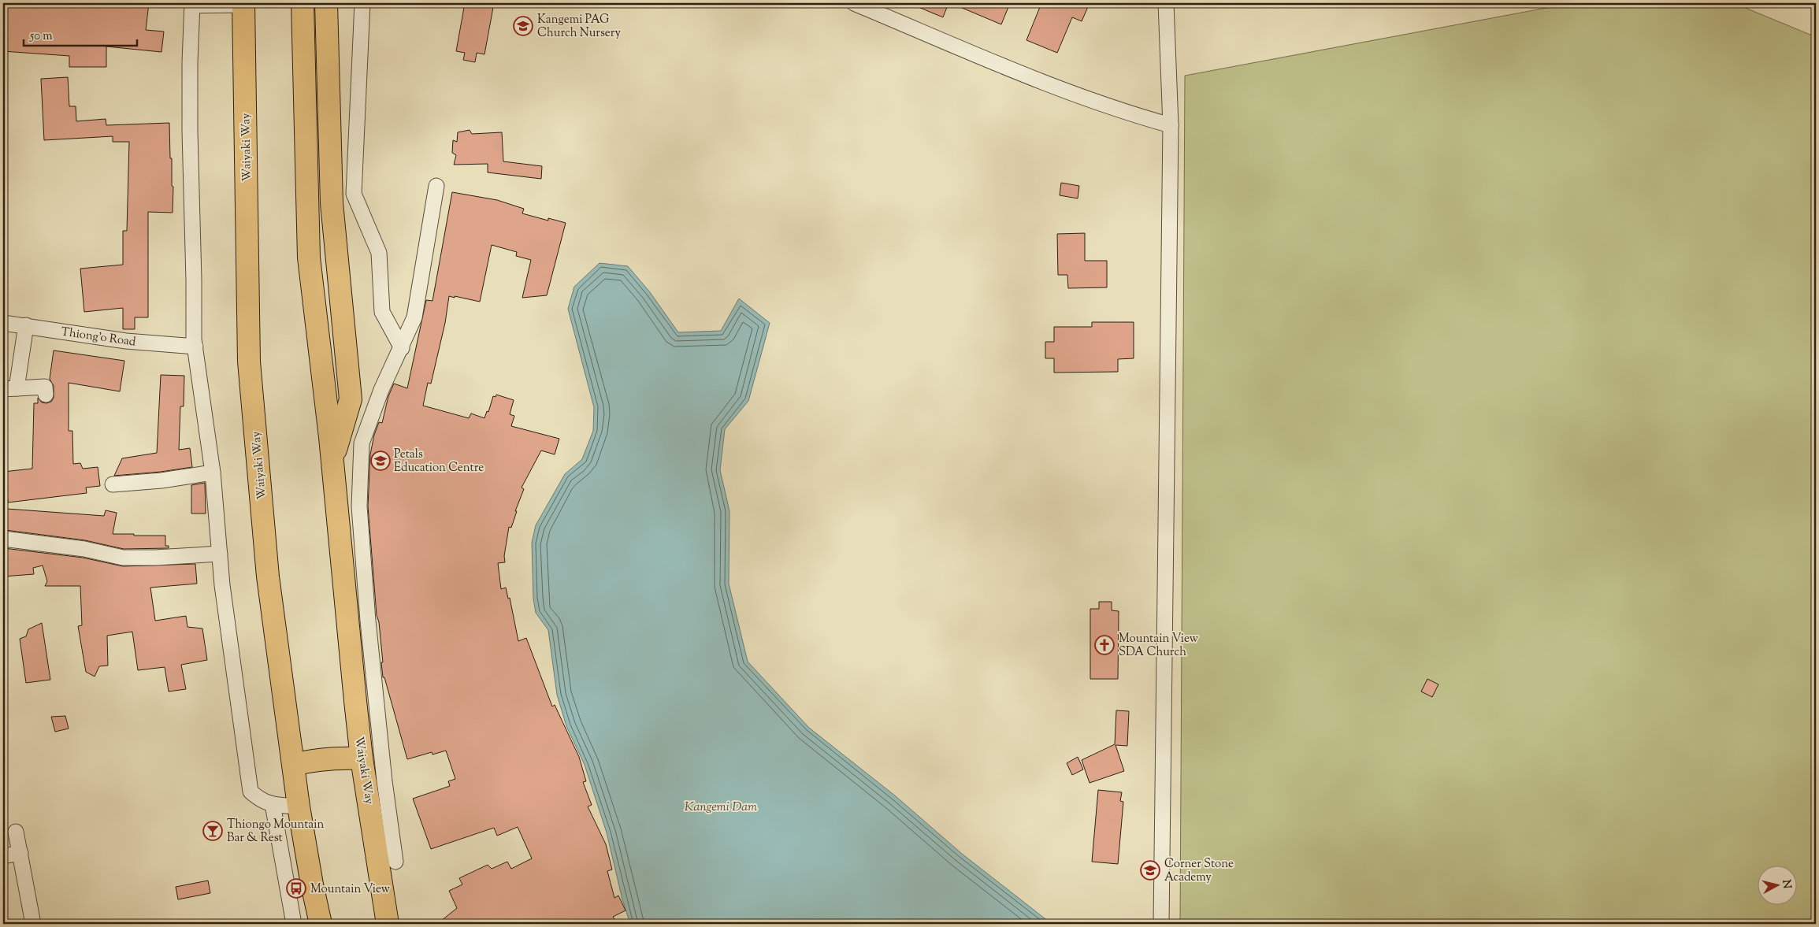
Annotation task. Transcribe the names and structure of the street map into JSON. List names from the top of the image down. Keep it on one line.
{"streets":{"highway":["Waiyaki Way"],"street":["Thiong'o Road"]},"water":["Kangemi Dam"],"places":{"school or university":["Kangemi PAG Church Nursery","Petals Education Centre","Corner Stone Academy"],"church":["Mountain View SDA Church"],"bar":["Thiongo Mountain Bar & Rest"],"bus stop":["Mountain View"]},"scale_bar":"50 m","north":"right"}
